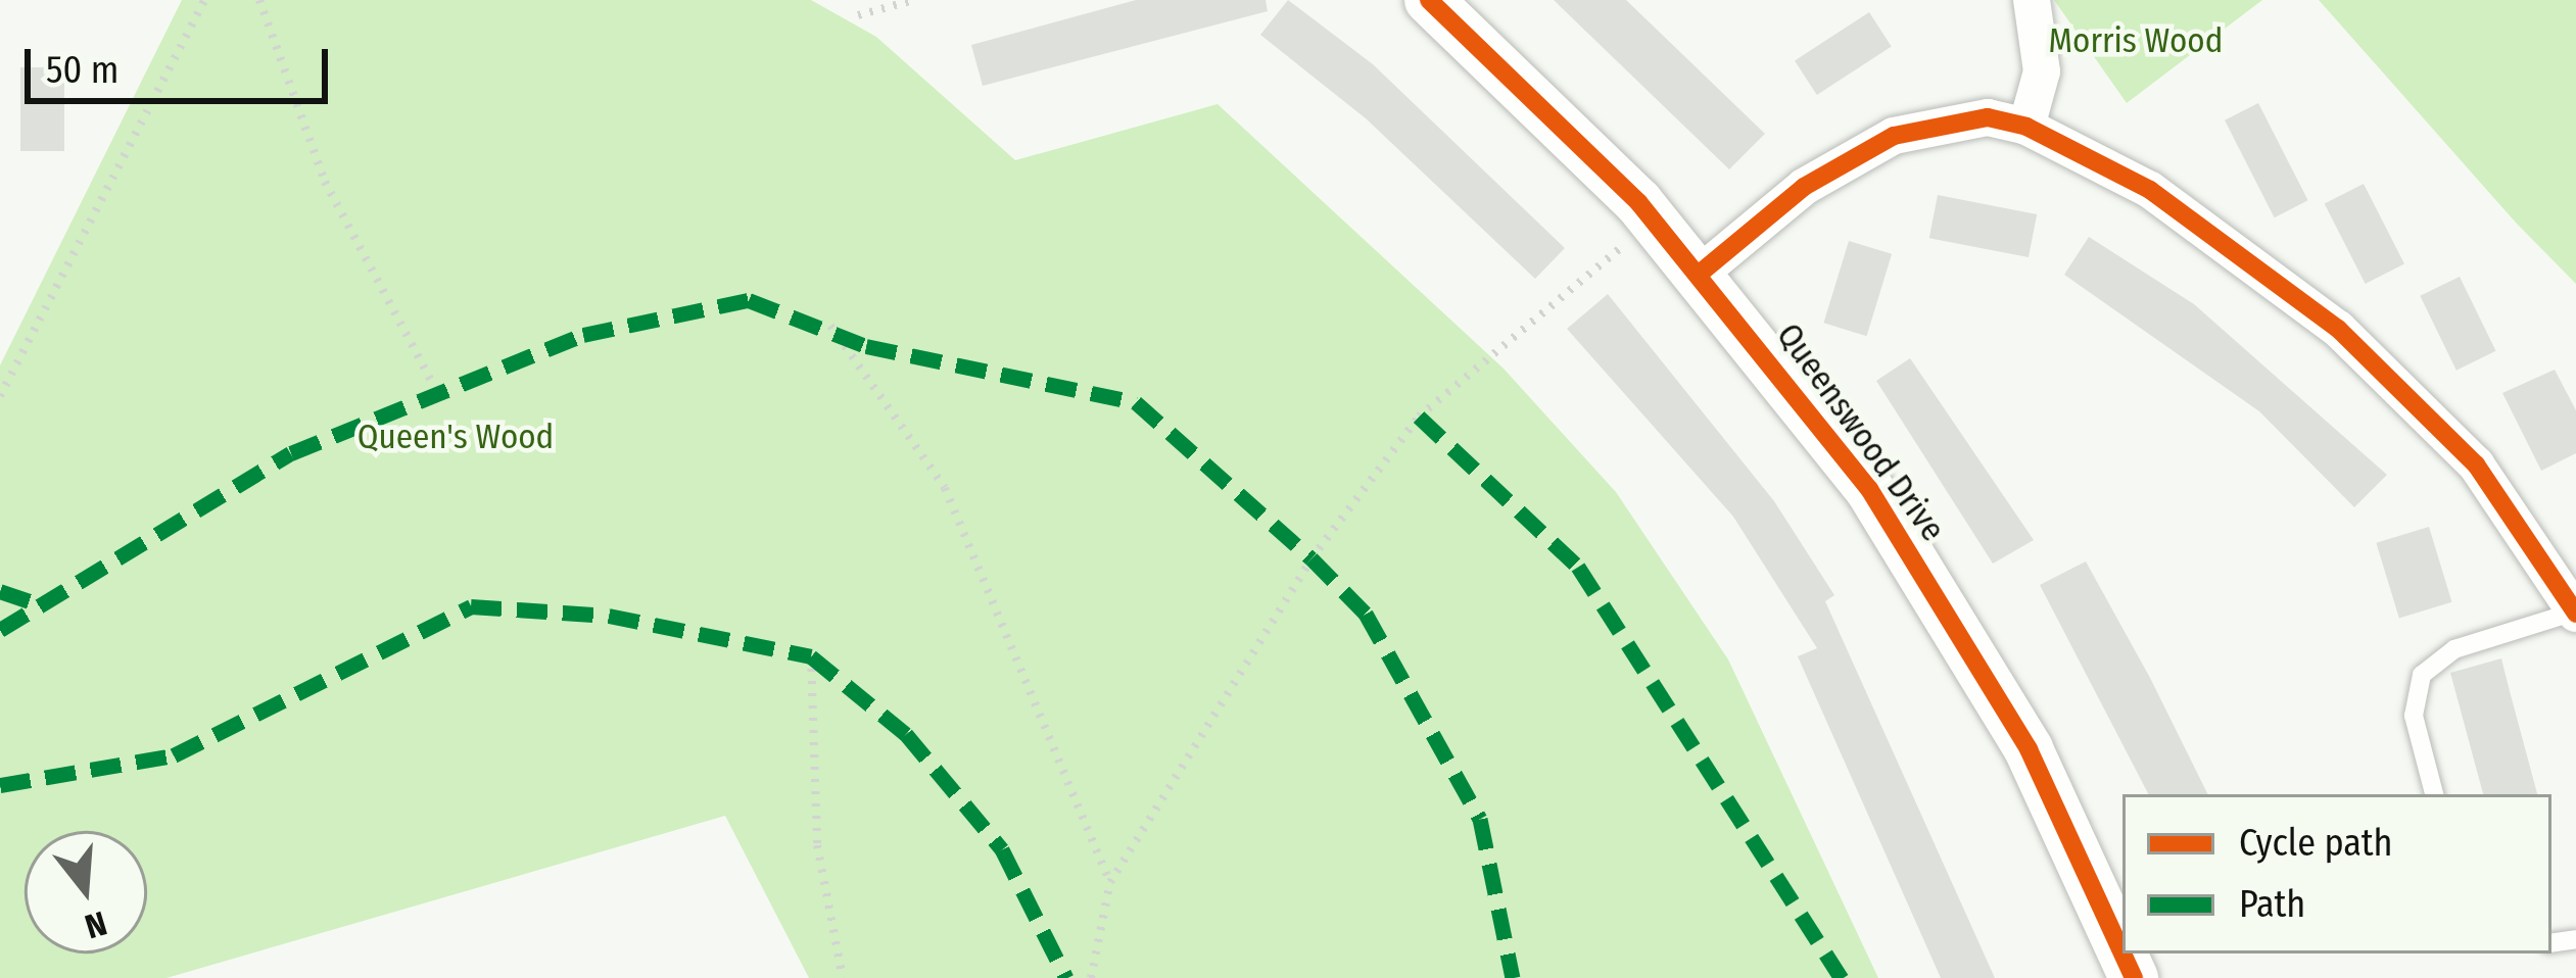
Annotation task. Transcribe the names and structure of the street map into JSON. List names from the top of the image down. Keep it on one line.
{"streets":{"street":["Queenswood Drive"]},"parks":["Morris Wood","Queen's Wood"],"legend":["Cycle path","Path"],"scale_bar":"50 m","north":"bottom"}
